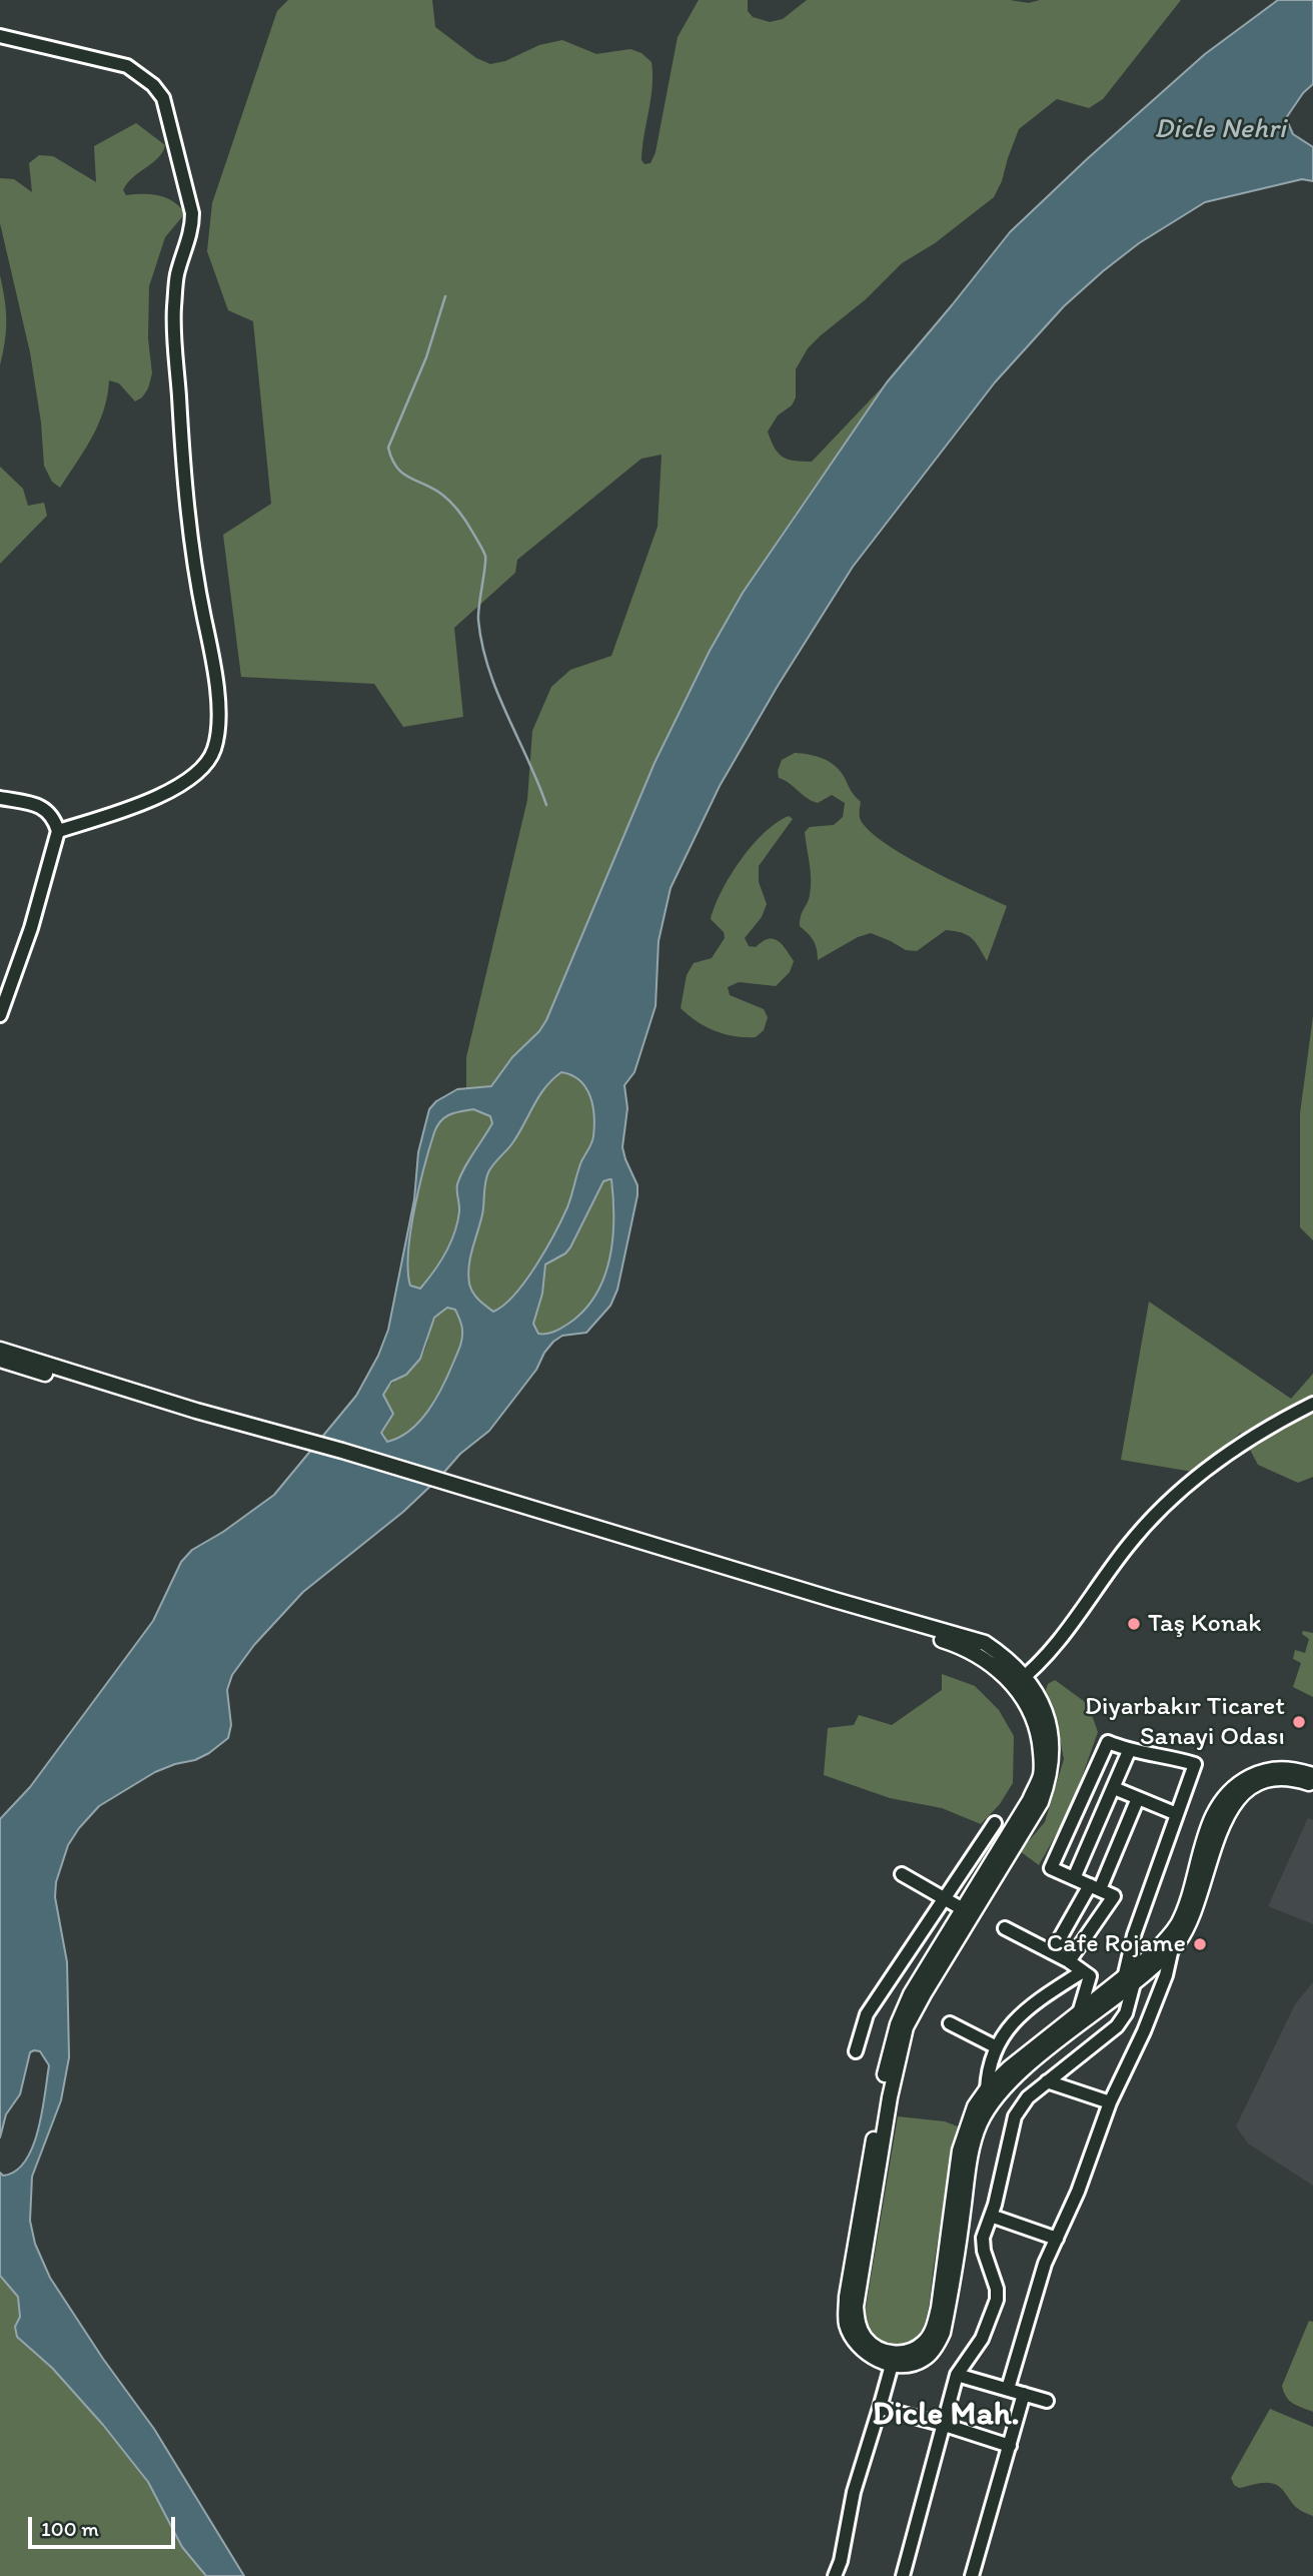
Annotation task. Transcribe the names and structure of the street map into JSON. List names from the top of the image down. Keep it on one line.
{"districts":["Dicle Mah."],"water":["Dicle Nehri"],"places":["Taş Konak","Diyarbakır Ticaret Sanayi Odası","Cafe Rojame"],"scale_bar":"100 m"}
